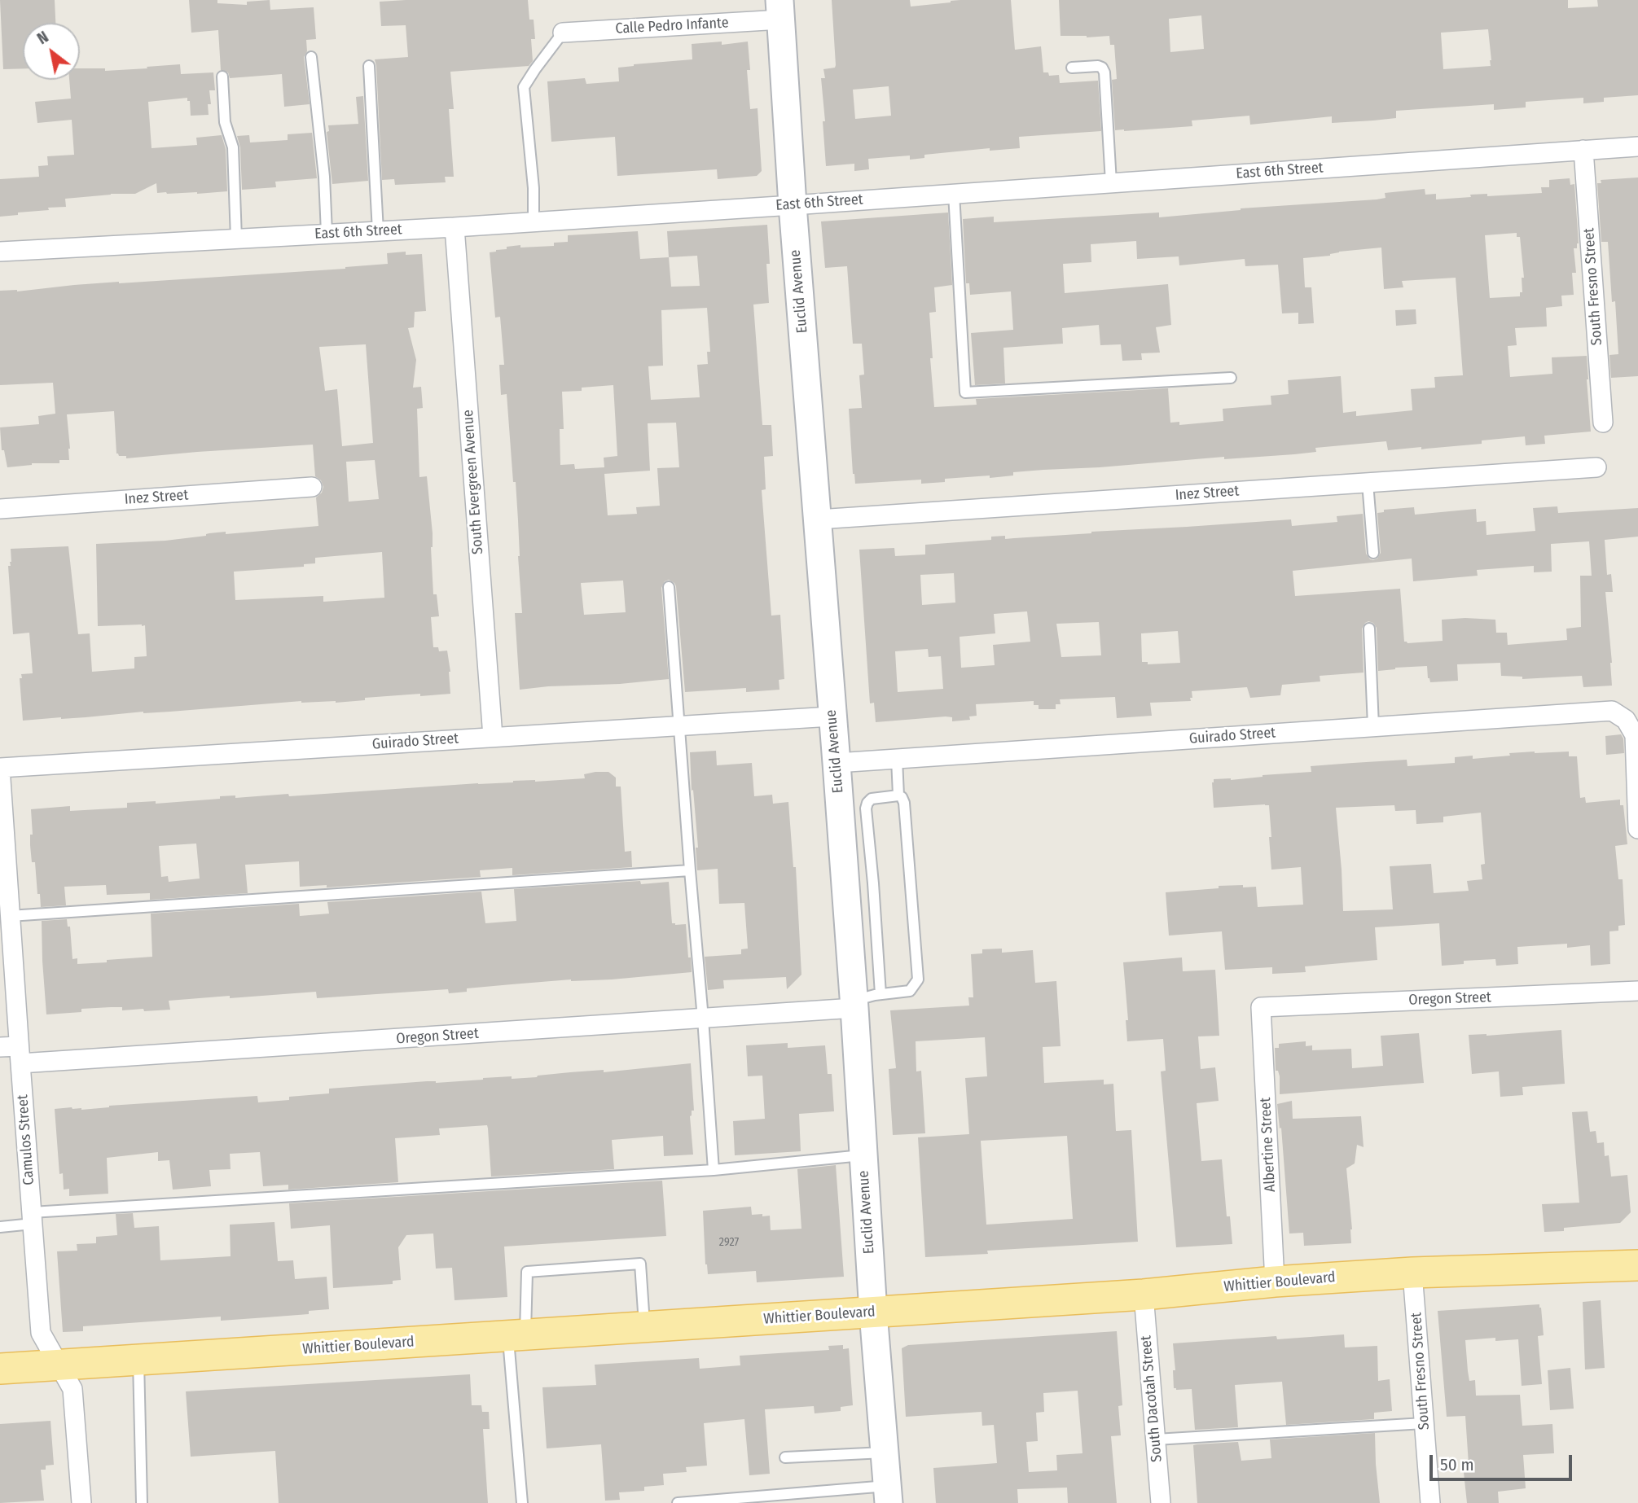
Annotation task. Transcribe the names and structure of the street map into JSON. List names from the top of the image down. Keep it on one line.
{"streets":{"main road":["Whittier Boulevard"],"street":["Calle Pedro Infante","East 6th Street","South Fresno Street","Euclid Avenue","South Evergreen Avenue","Inez Street","Guirado Street","Oregon Street","Camulos Street","Albertine Street","South Dacotah Street"]},"crossings":[["Calle Pedro Infante","Euclid Avenue"],["East 6th Street","South Fresno Street"],["East 6th Street","Euclid Avenue"],["East 6th Street","South Evergreen Avenue"],["South Fresno Street","Whittier Boulevard"],["Euclid Avenue","Inez Street"],["Euclid Avenue","Guirado Street"],["Euclid Avenue","Oregon Street"],["Euclid Avenue","Whittier Boulevard"],["South Evergreen Avenue","Guirado Street"],["Guirado Street","Camulos Street"],["Oregon Street","Camulos Street"],["Oregon Street","Albertine Street"],["Camulos Street","Whittier Boulevard"],["Albertine Street","Whittier Boulevard"],["Whittier Boulevard","South Dacotah Street"]],"house_numbers":["2927"],"scale_bar":"50 m","north":"top left"}
